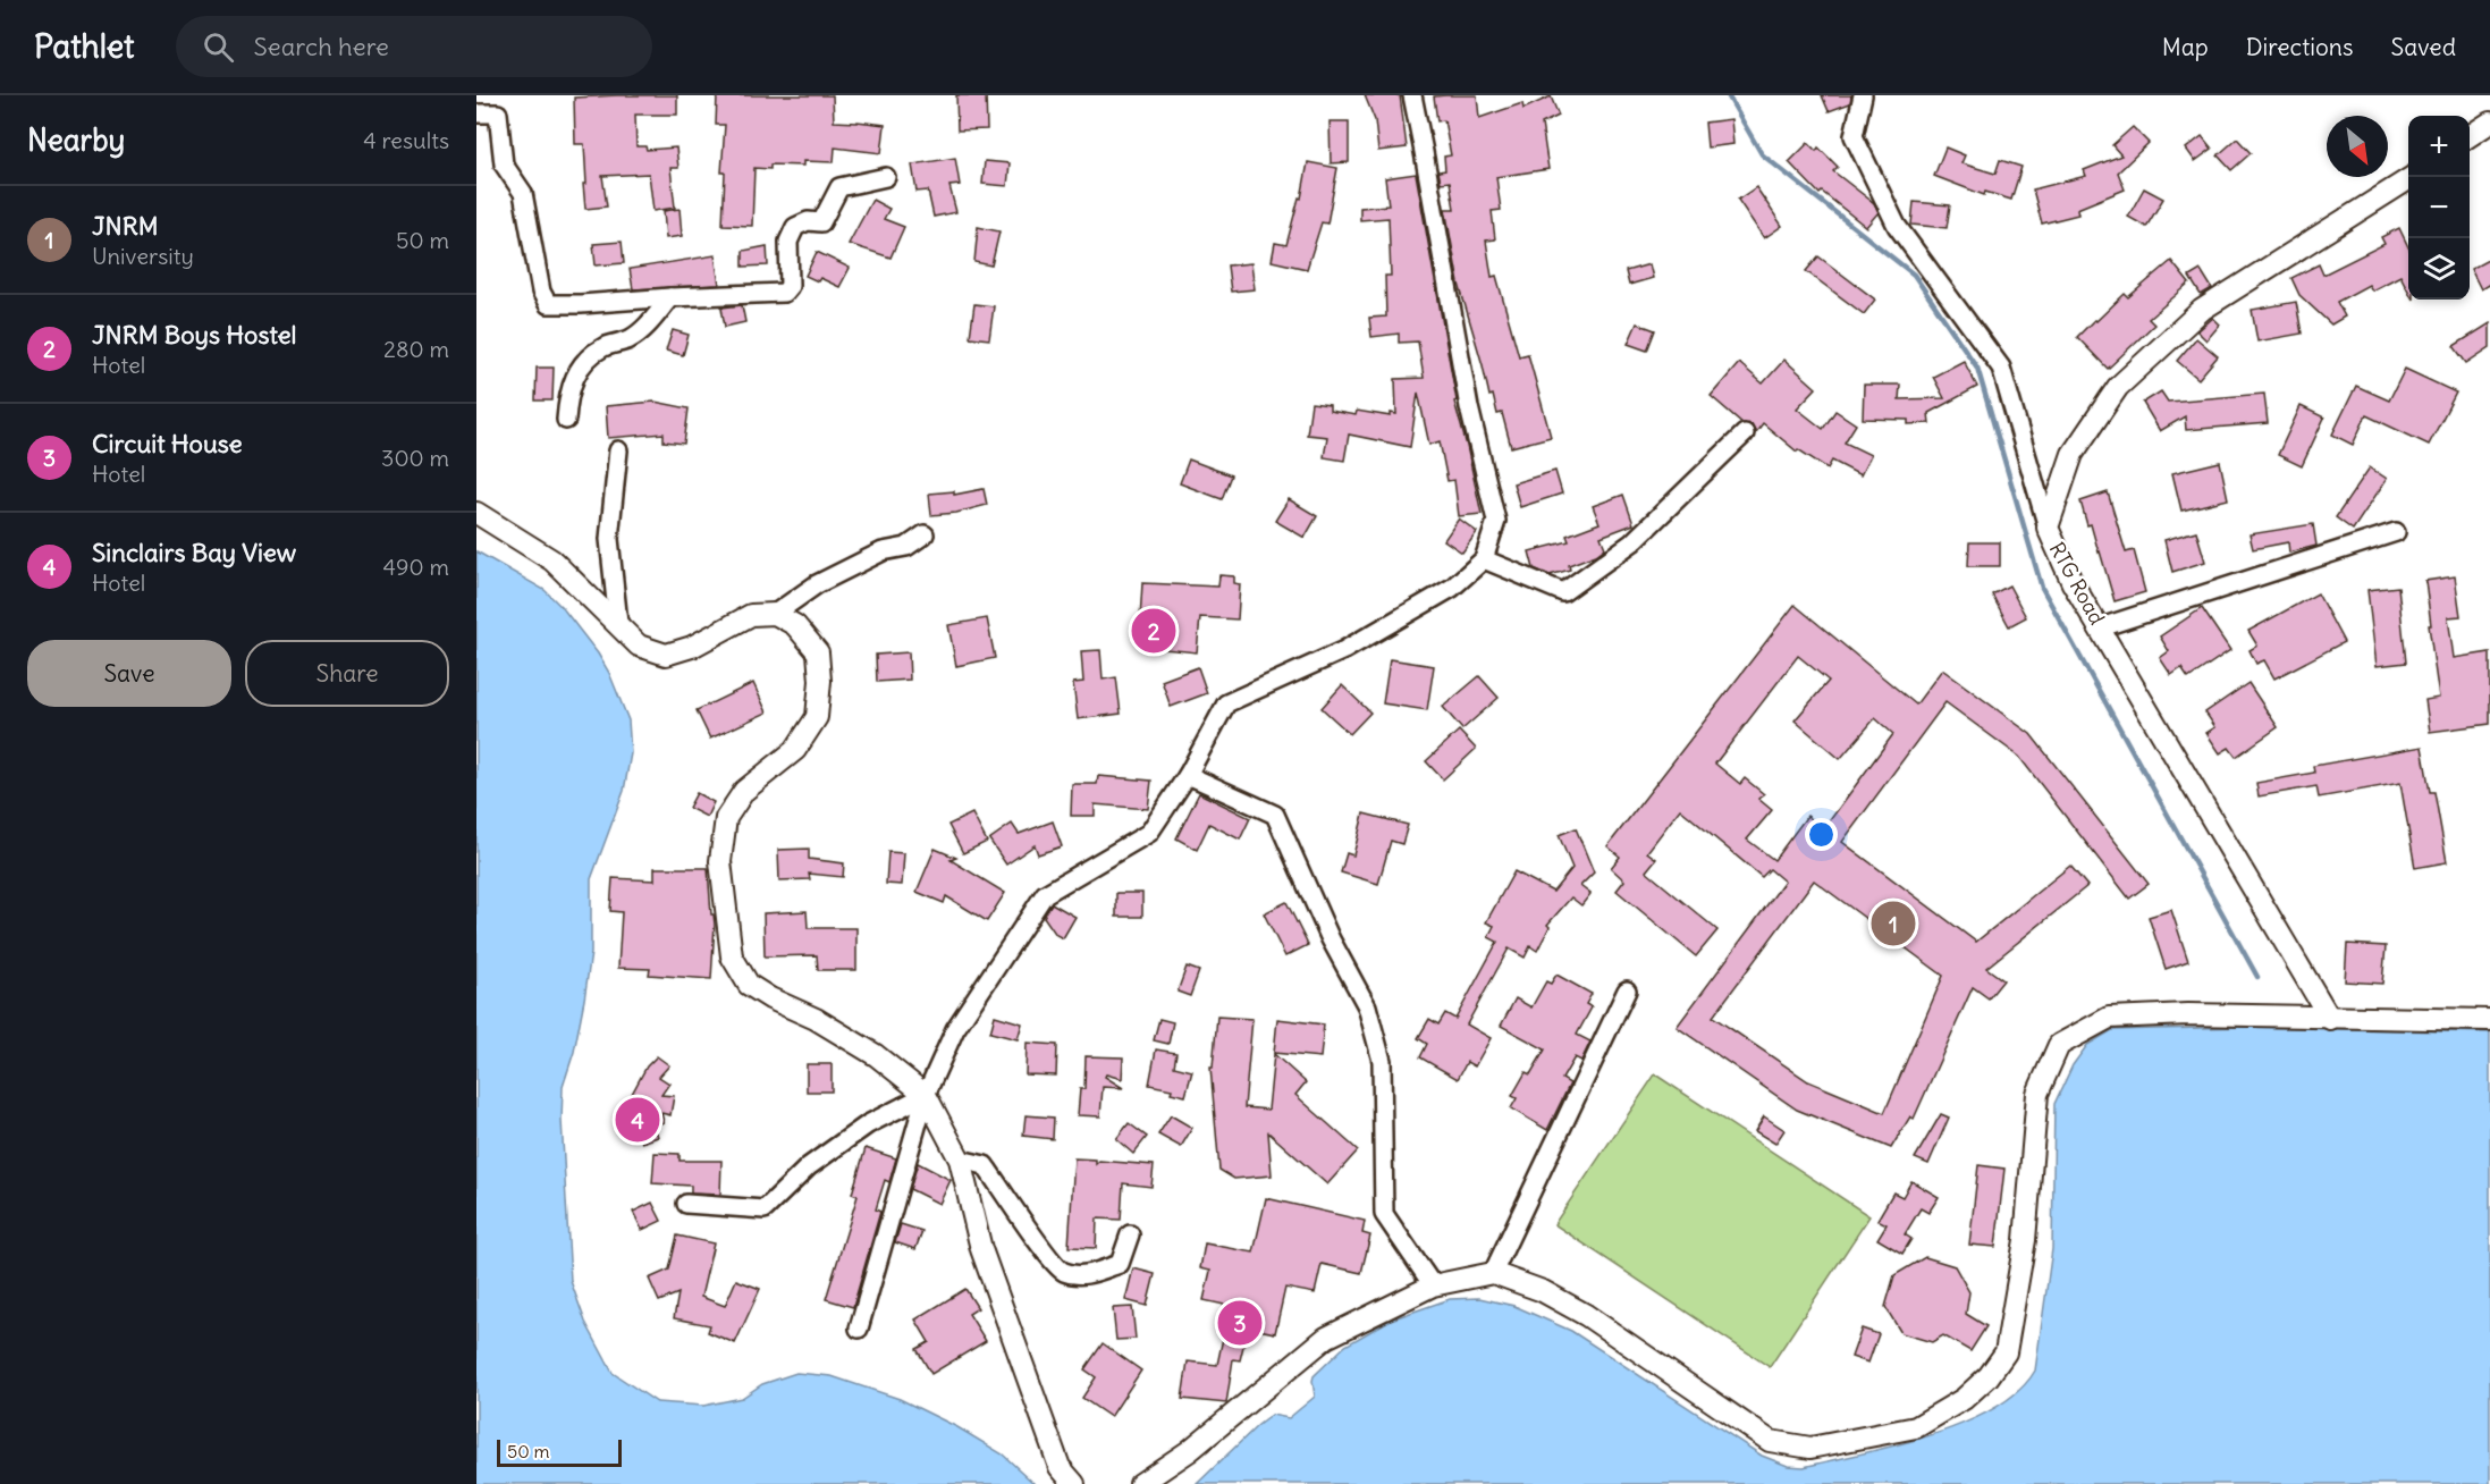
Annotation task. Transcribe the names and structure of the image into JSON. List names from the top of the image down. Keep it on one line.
{"streets":{"main road":["RTG Road"]},"scale_bar":"50 m","north":"bottom right","page":{"header":"Pathlet","search":"Search here","nav":["Map","Directions","Saved"],"heading":["Nearby","4 results"],"map_buttons":["+","−"],"list":[{"mark":"1","name":"JNRM","note":"University","value":"50 m"},{"mark":"2","name":"JNRM Boys Hostel","note":"Hotel","value":"280 m"},{"mark":"3","name":"Circuit House","note":"Hotel","value":"300 m"},{"mark":"4","name":"Sinclairs Bay View","note":"Hotel","value":"490 m"}],"pins":["2","1","4","3"],"buttons":["Save","Share"],"scale":"50 m"}}
